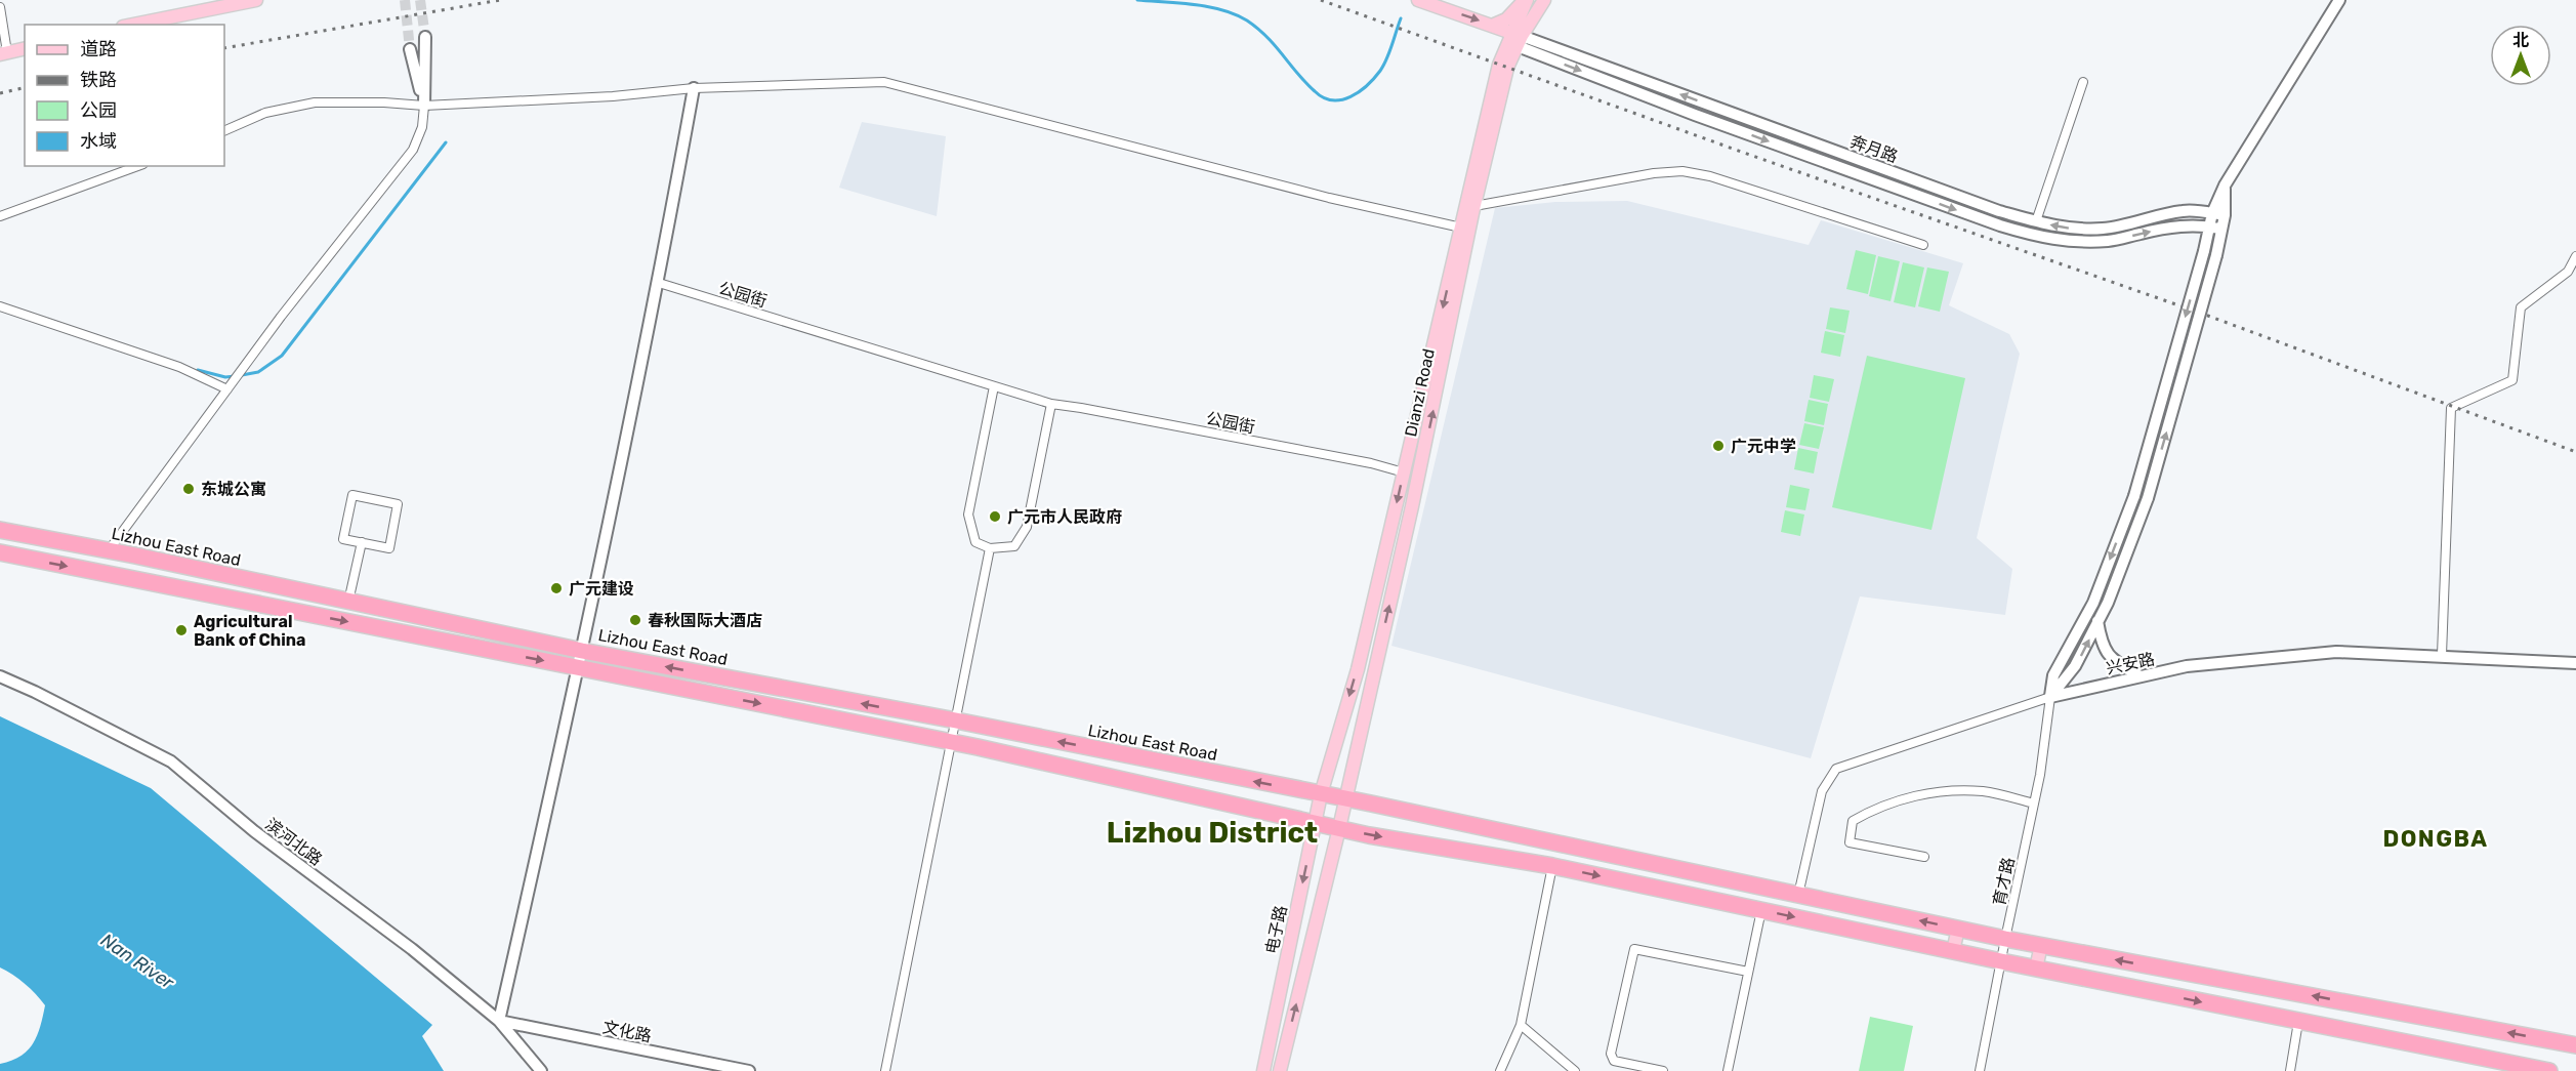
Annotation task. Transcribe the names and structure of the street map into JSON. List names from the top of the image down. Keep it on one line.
{"streets":{"highway":["Lizhou East Road"],"main road":["Dianzi Road","电子路"],"street":["奔月路","公园街","兴安路","滨河北路","育才路","文化路"]},"crossings":[["奔月路","Dianzi Road"],["公园街","Dianzi Road"],["Dianzi Road","Lizhou East Road"],["Dianzi Road","电子路"],["Lizhou East Road","兴安路"],["Lizhou East Road","育才路"],["Lizhou East Road","电子路"],["兴安路","育才路"],["滨河北路","文化路"]],"districts":["Lizhou District","DONGBA"],"water":["Nan River"],"places":["广元中学","东城公寓","广元市人民政府","广元建设","春秋国际大酒店","Agricultural Bank of China"],"legend":["道路","铁路","公园","水域"],"north":"top"}
